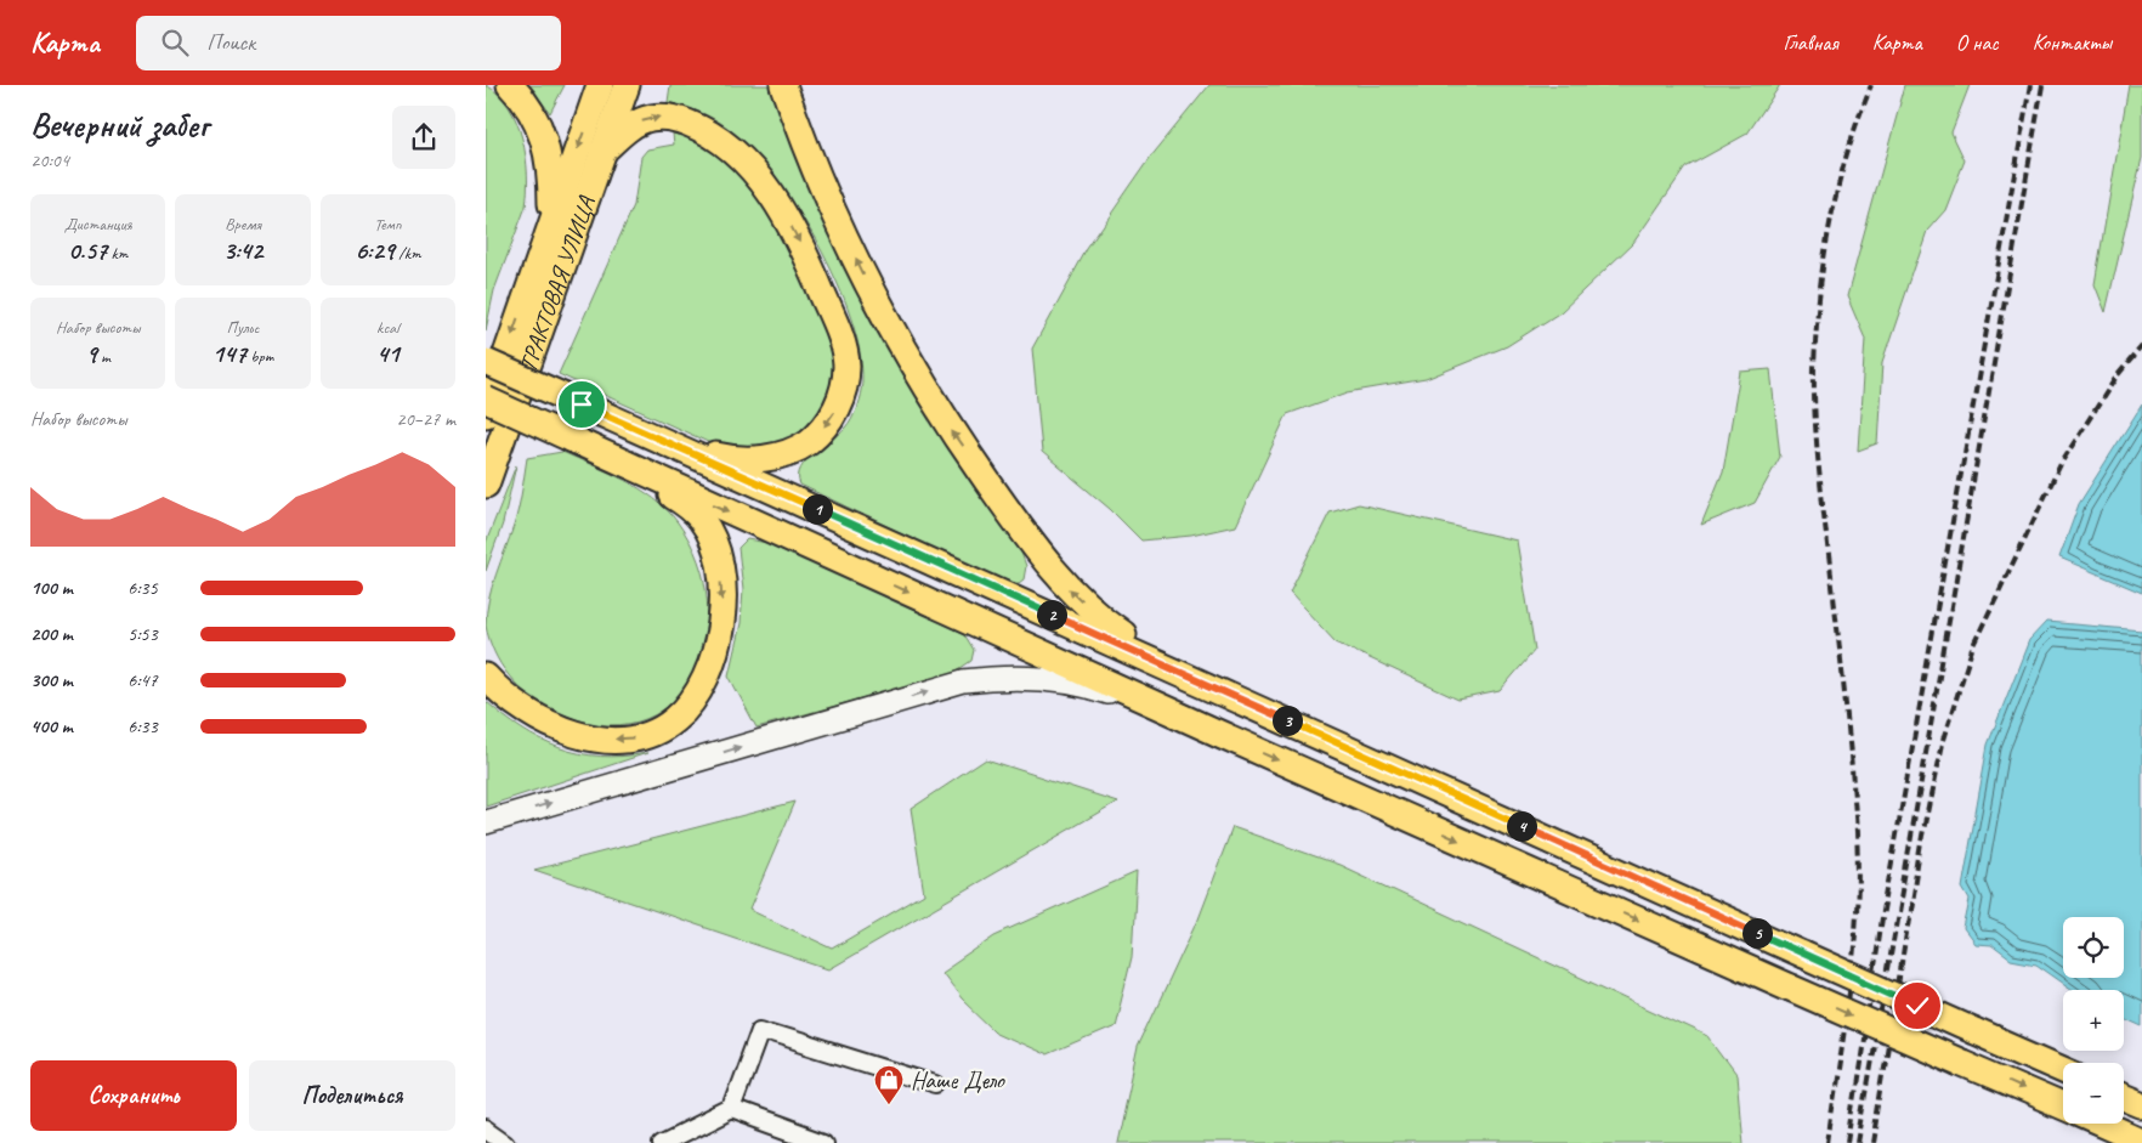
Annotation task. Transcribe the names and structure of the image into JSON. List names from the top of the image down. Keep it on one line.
{"streets":{"main road":["ТРАКТОВАЯ УЛИЦА"]},"places":{"shop":["Наше Дело"]},"page":{"header":"Карта","search":"Поиск","nav":["Главная","Карта","О нас","Контакты"],"heading":["Вечерний забег","20:04"],"stats":[["Дистанция","0.57 km"],["Время","3:42"],["Темп","6:29 /km"],["Набор высоты","9 m"],["Пульс","147 bpm"],["kcal","41"]],"chart":["Набор высоты","20–27 m"],"pins":["1","2","3","4","5"],"list":[{"name":"100 m","note":"6:35"},{"name":"200 m","note":"5:53"},{"name":"300 m","note":"6:47"},{"name":"400 m","note":"6:33"}],"map_buttons":["+","−"],"buttons":["Сохранить","Поделиться"]}}
